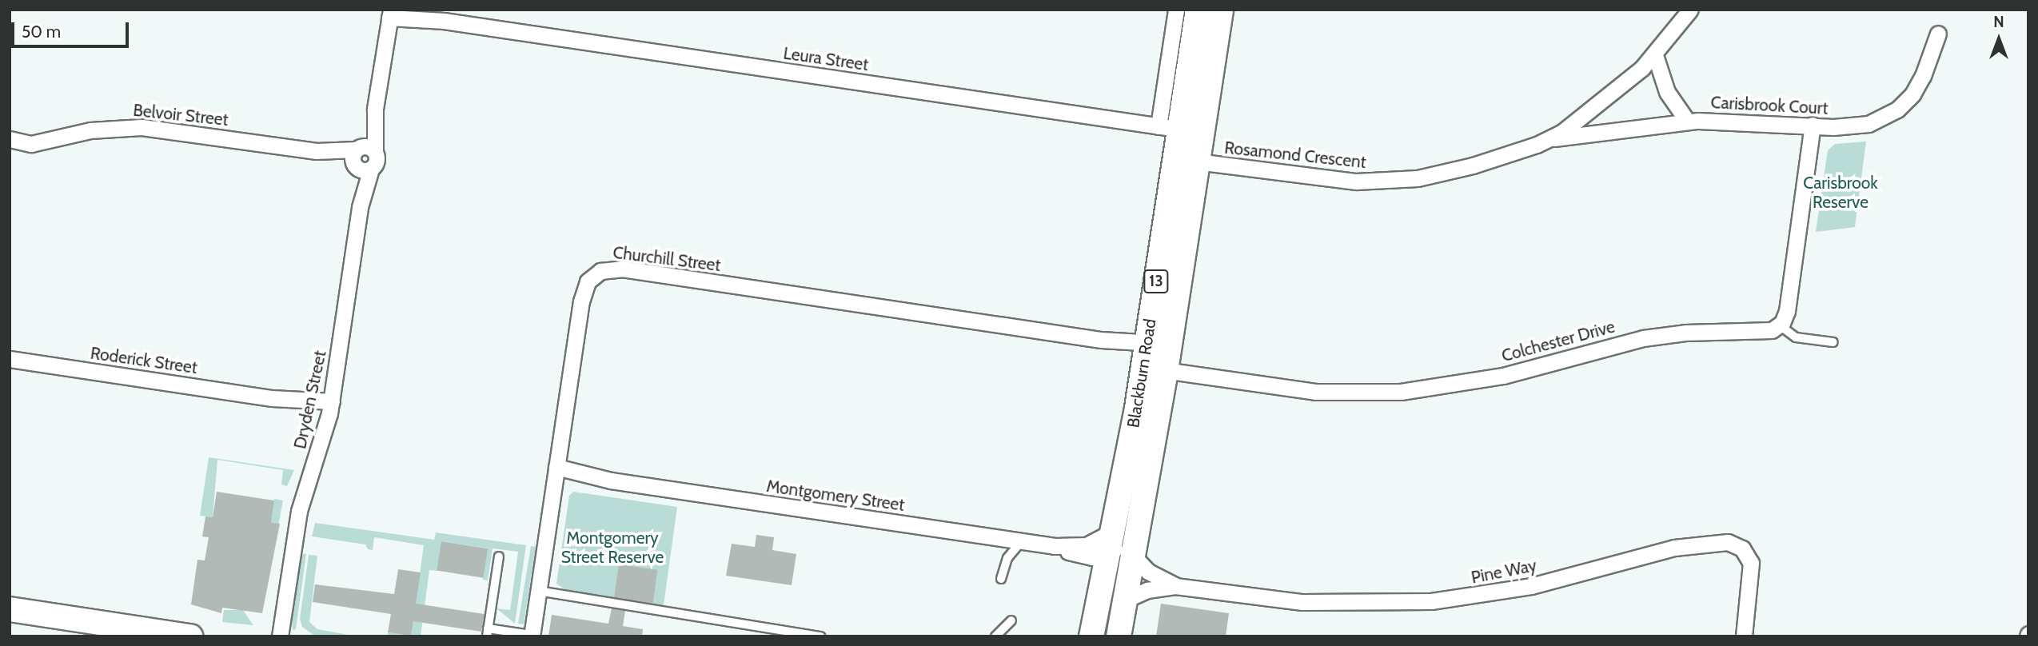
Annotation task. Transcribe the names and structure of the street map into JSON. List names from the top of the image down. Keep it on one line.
{"streets":{"main road":["13","Blackburn Road"],"street":["Leura Street","Carisbrook Court","Belvoir Street","Rosamond Crescent","Churchill Street","Colchester Drive","Roderick Street","Dryden Street","Montgomery Street","Pine Way"]},"crossings":[["Leura Street","Blackburn Road"],["Leura Street","Dryden Street"],["Carisbrook Court","Rosamond Crescent"],["Belvoir Street","Dryden Street"],["Rosamond Crescent","Blackburn Road"],["Churchill Street","Colchester Drive"],["Churchill Street","Blackburn Road"],["Churchill Street","Montgomery Street"],["Colchester Drive","Blackburn Road"],["Roderick Street","Dryden Street"],["Blackburn Road","Montgomery Street"],["Blackburn Road","Pine Way"],["Montgomery Street","Pine Way"]],"parks":["Carisbrook Reserve","Montgomery Street Reserve"],"scale_bar":"50 m","north":"top"}
